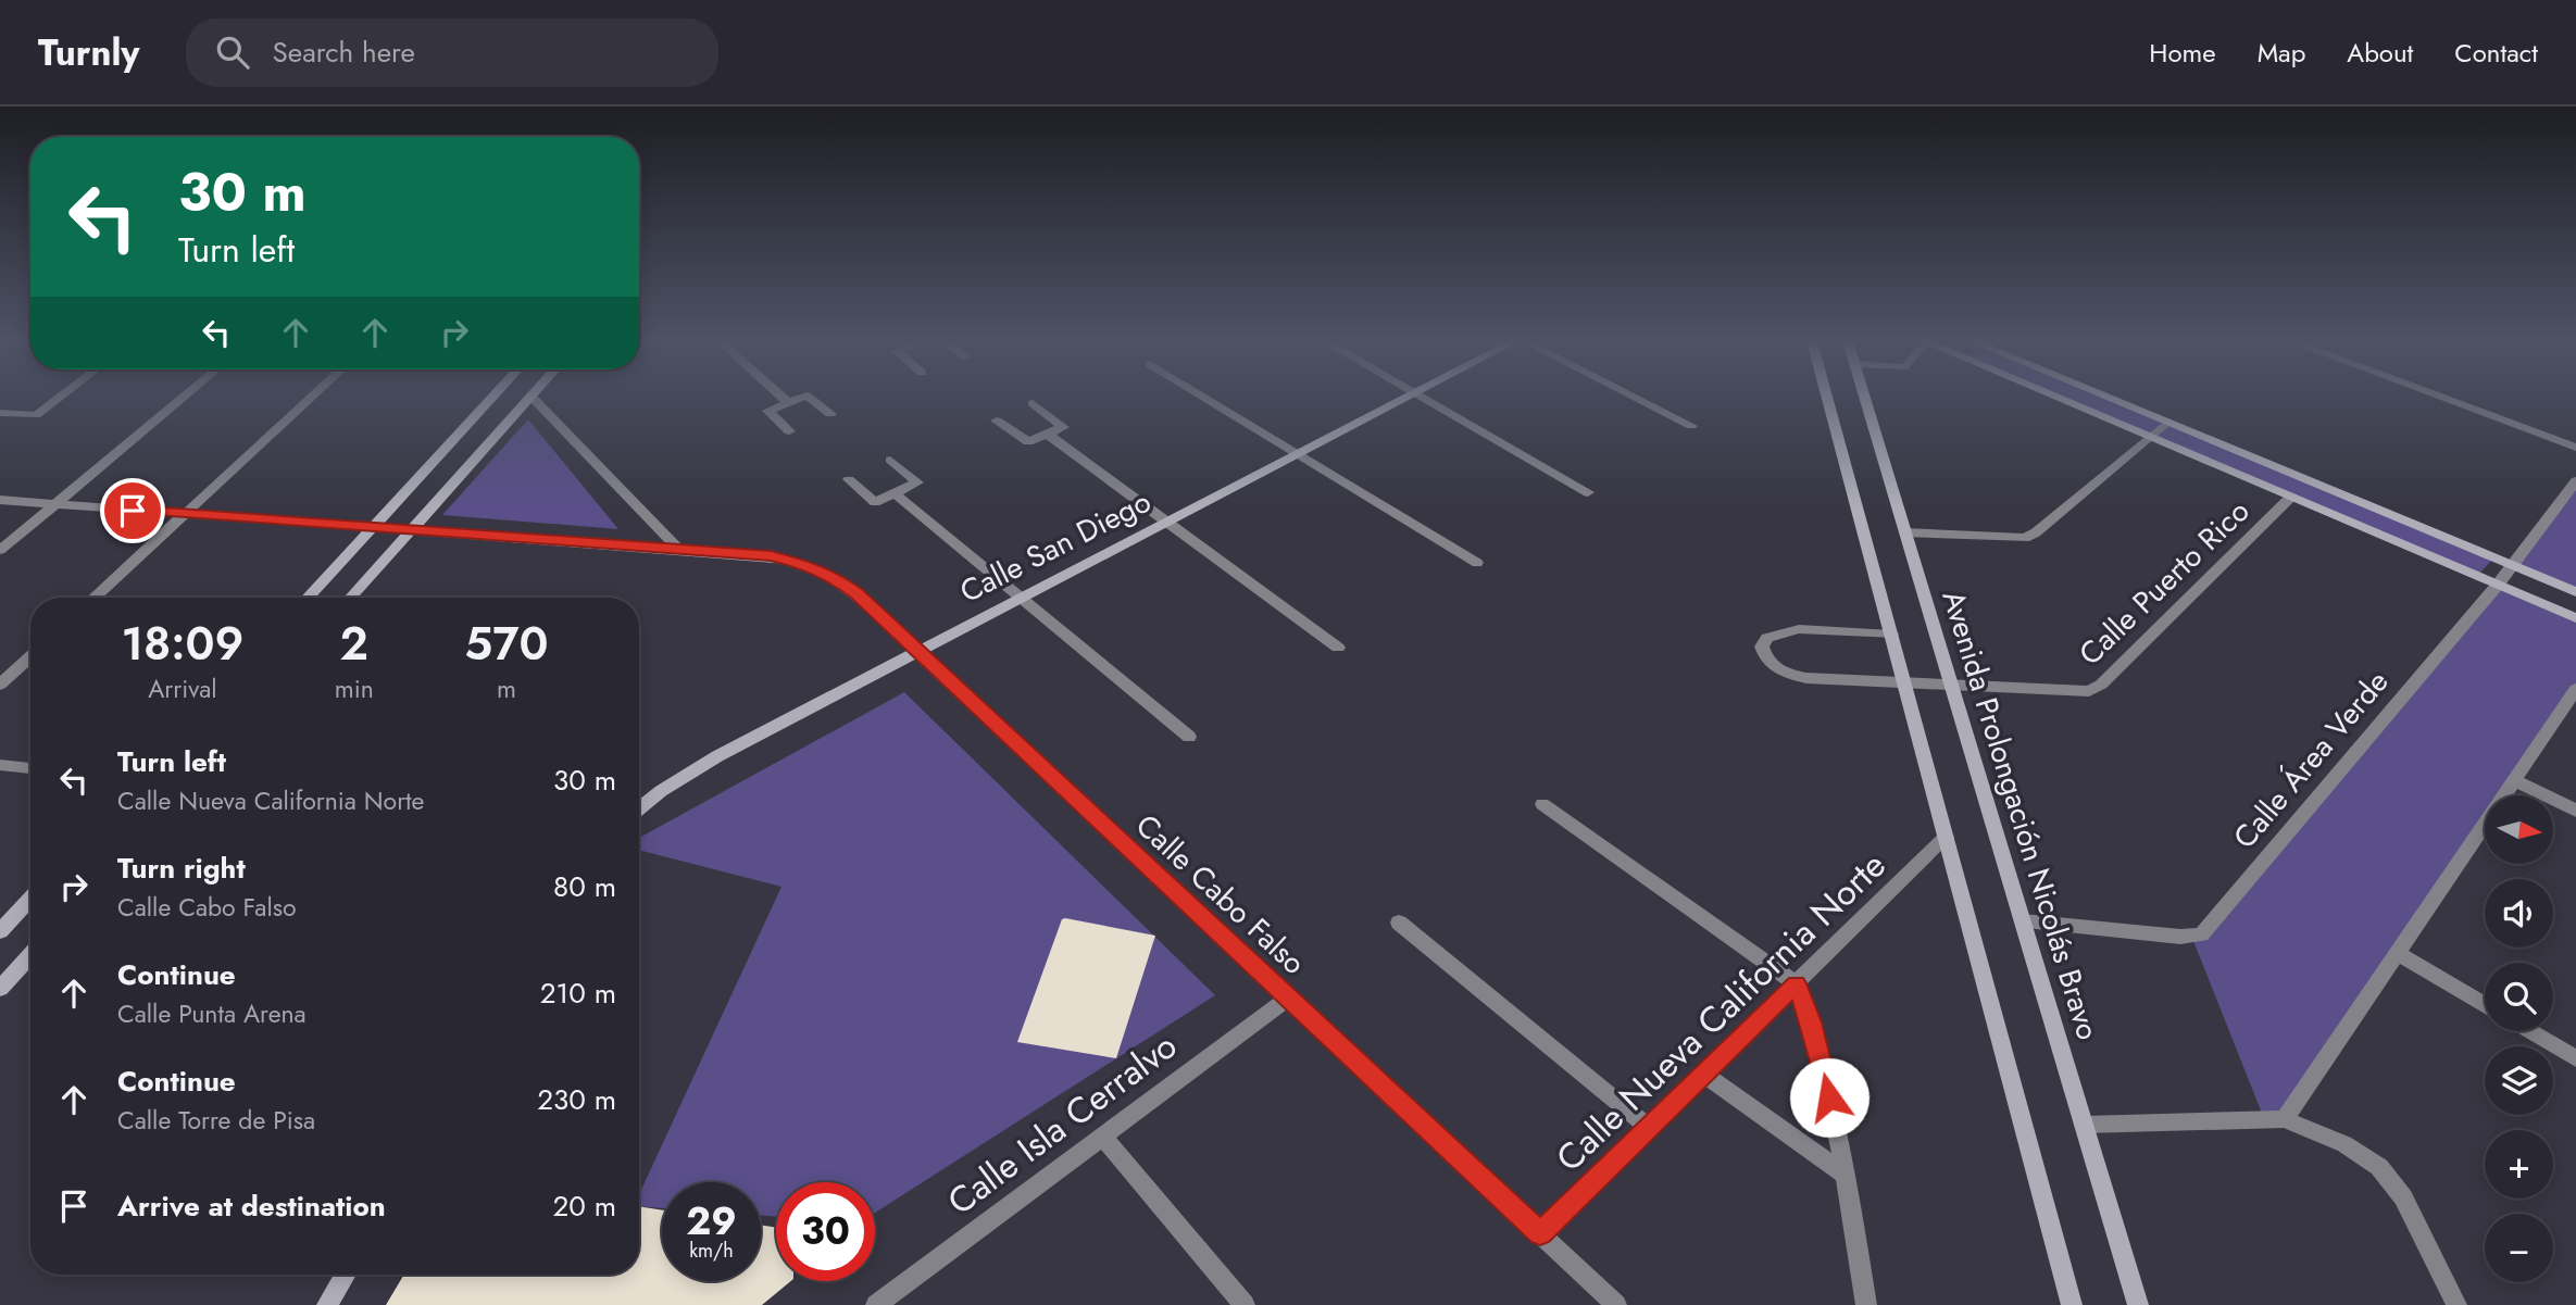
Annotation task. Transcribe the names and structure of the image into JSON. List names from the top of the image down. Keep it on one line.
{"streets":{"street":["Calle San Diego","Calle Puerto Rico","Calle Área Verde","Avenida Prolongación Nicolás Bravo","Calle Cabo Falso","Calle Nueva California Norte","Calle Isla Cerralvo"]},"crossings":[["Calle San Diego","Calle Cabo Falso"],["Calle Puerto Rico","Avenida Prolongación Nicolás Bravo"],["Calle Área Verde","Avenida Prolongación Nicolás Bravo"],["Calle Cabo Falso","Calle Nueva California Norte"],["Calle Cabo Falso","Calle Isla Cerralvo"]],"north":"right","page":{"header":"Turnly","search":"Search here","nav":["Home","Map","About","Contact"],"turn":["30 m","Turn left"],"eta":["18:09","Arrival","2","min","570","m"],"list":[{"name":"Turn left","note":"Calle Nueva California Norte","value":"30 m"},{"name":"Turn right","note":"Calle Cabo Falso","value":"80 m"},{"name":"Continue","note":"Calle Punta Arena","value":"210 m"},{"name":"Continue","note":"Calle Torre de Pisa","value":"230 m"},{"name":"Arrive at destination","value":"20 m"}],"map_buttons":["+","−"],"speed":"29 km/h","limit":"30"}}
